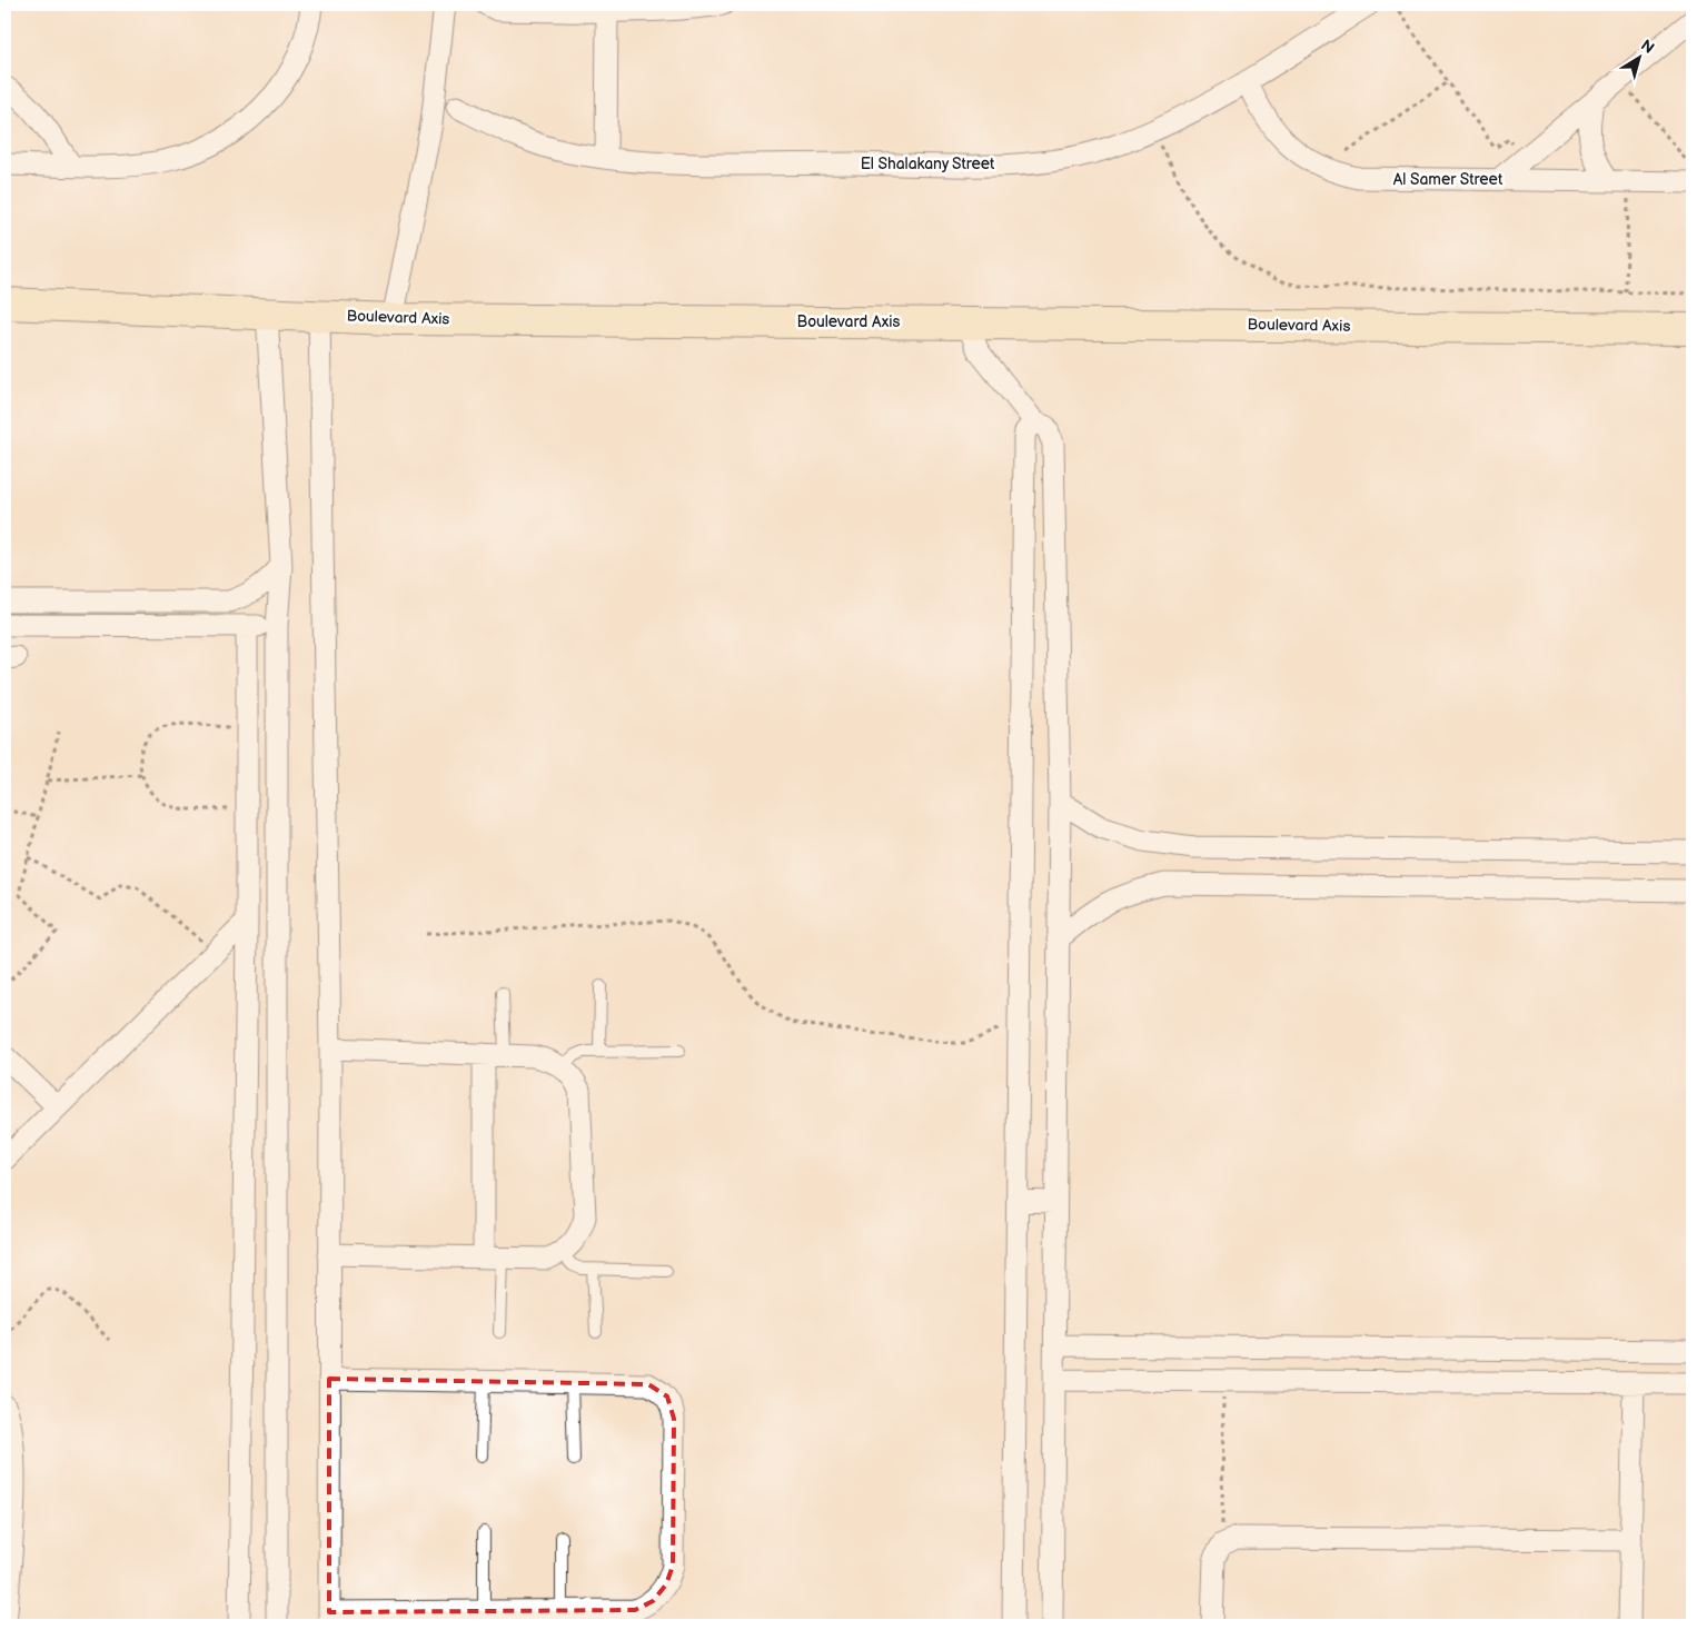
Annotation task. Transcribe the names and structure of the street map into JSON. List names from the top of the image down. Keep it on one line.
{"streets":{"street":["El Shalakany Street","Al Samer Street","Boulevard Axis"]},"crossings":[["El Shalakany Street","Al Samer Street"]],"north":"top right"}
